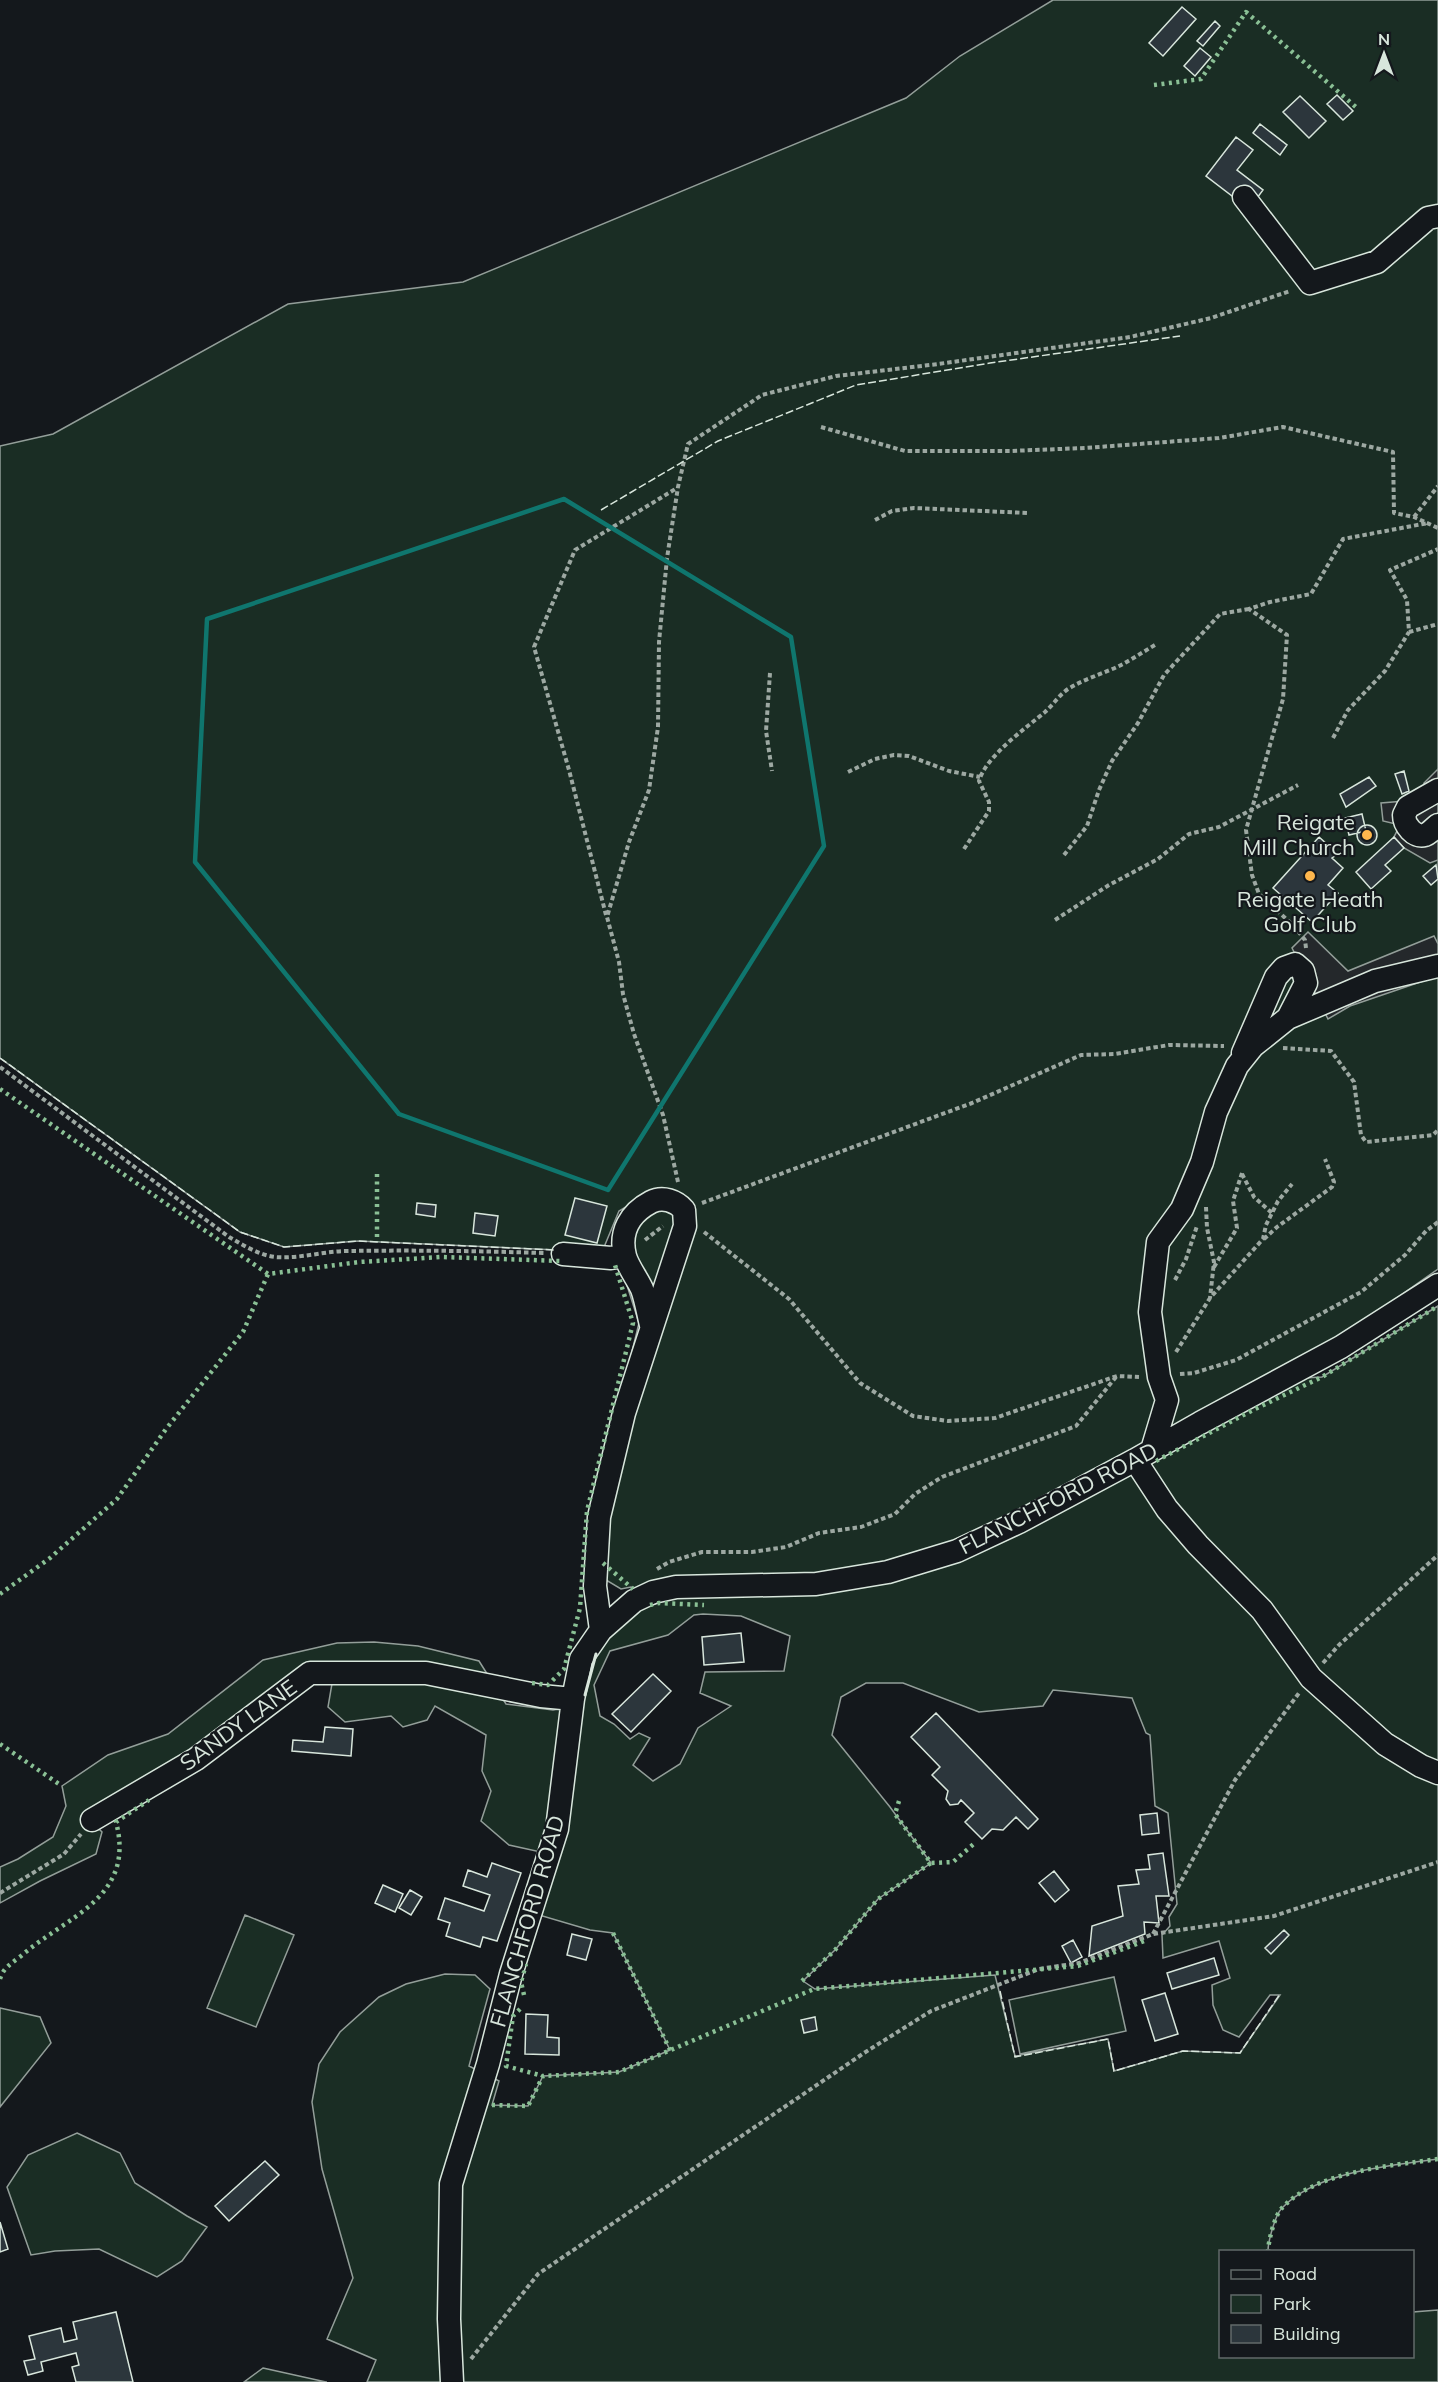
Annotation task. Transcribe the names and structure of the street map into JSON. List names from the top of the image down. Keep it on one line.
{"streets":{"street":["FLANCHFORD ROAD","SANDY LANE"]},"crossings":[["FLANCHFORD ROAD","SANDY LANE"]],"places":["Reigate Mill Church","Reigate Heath Golf Club"],"legend":["Road","Park","Building"],"north":"top"}
